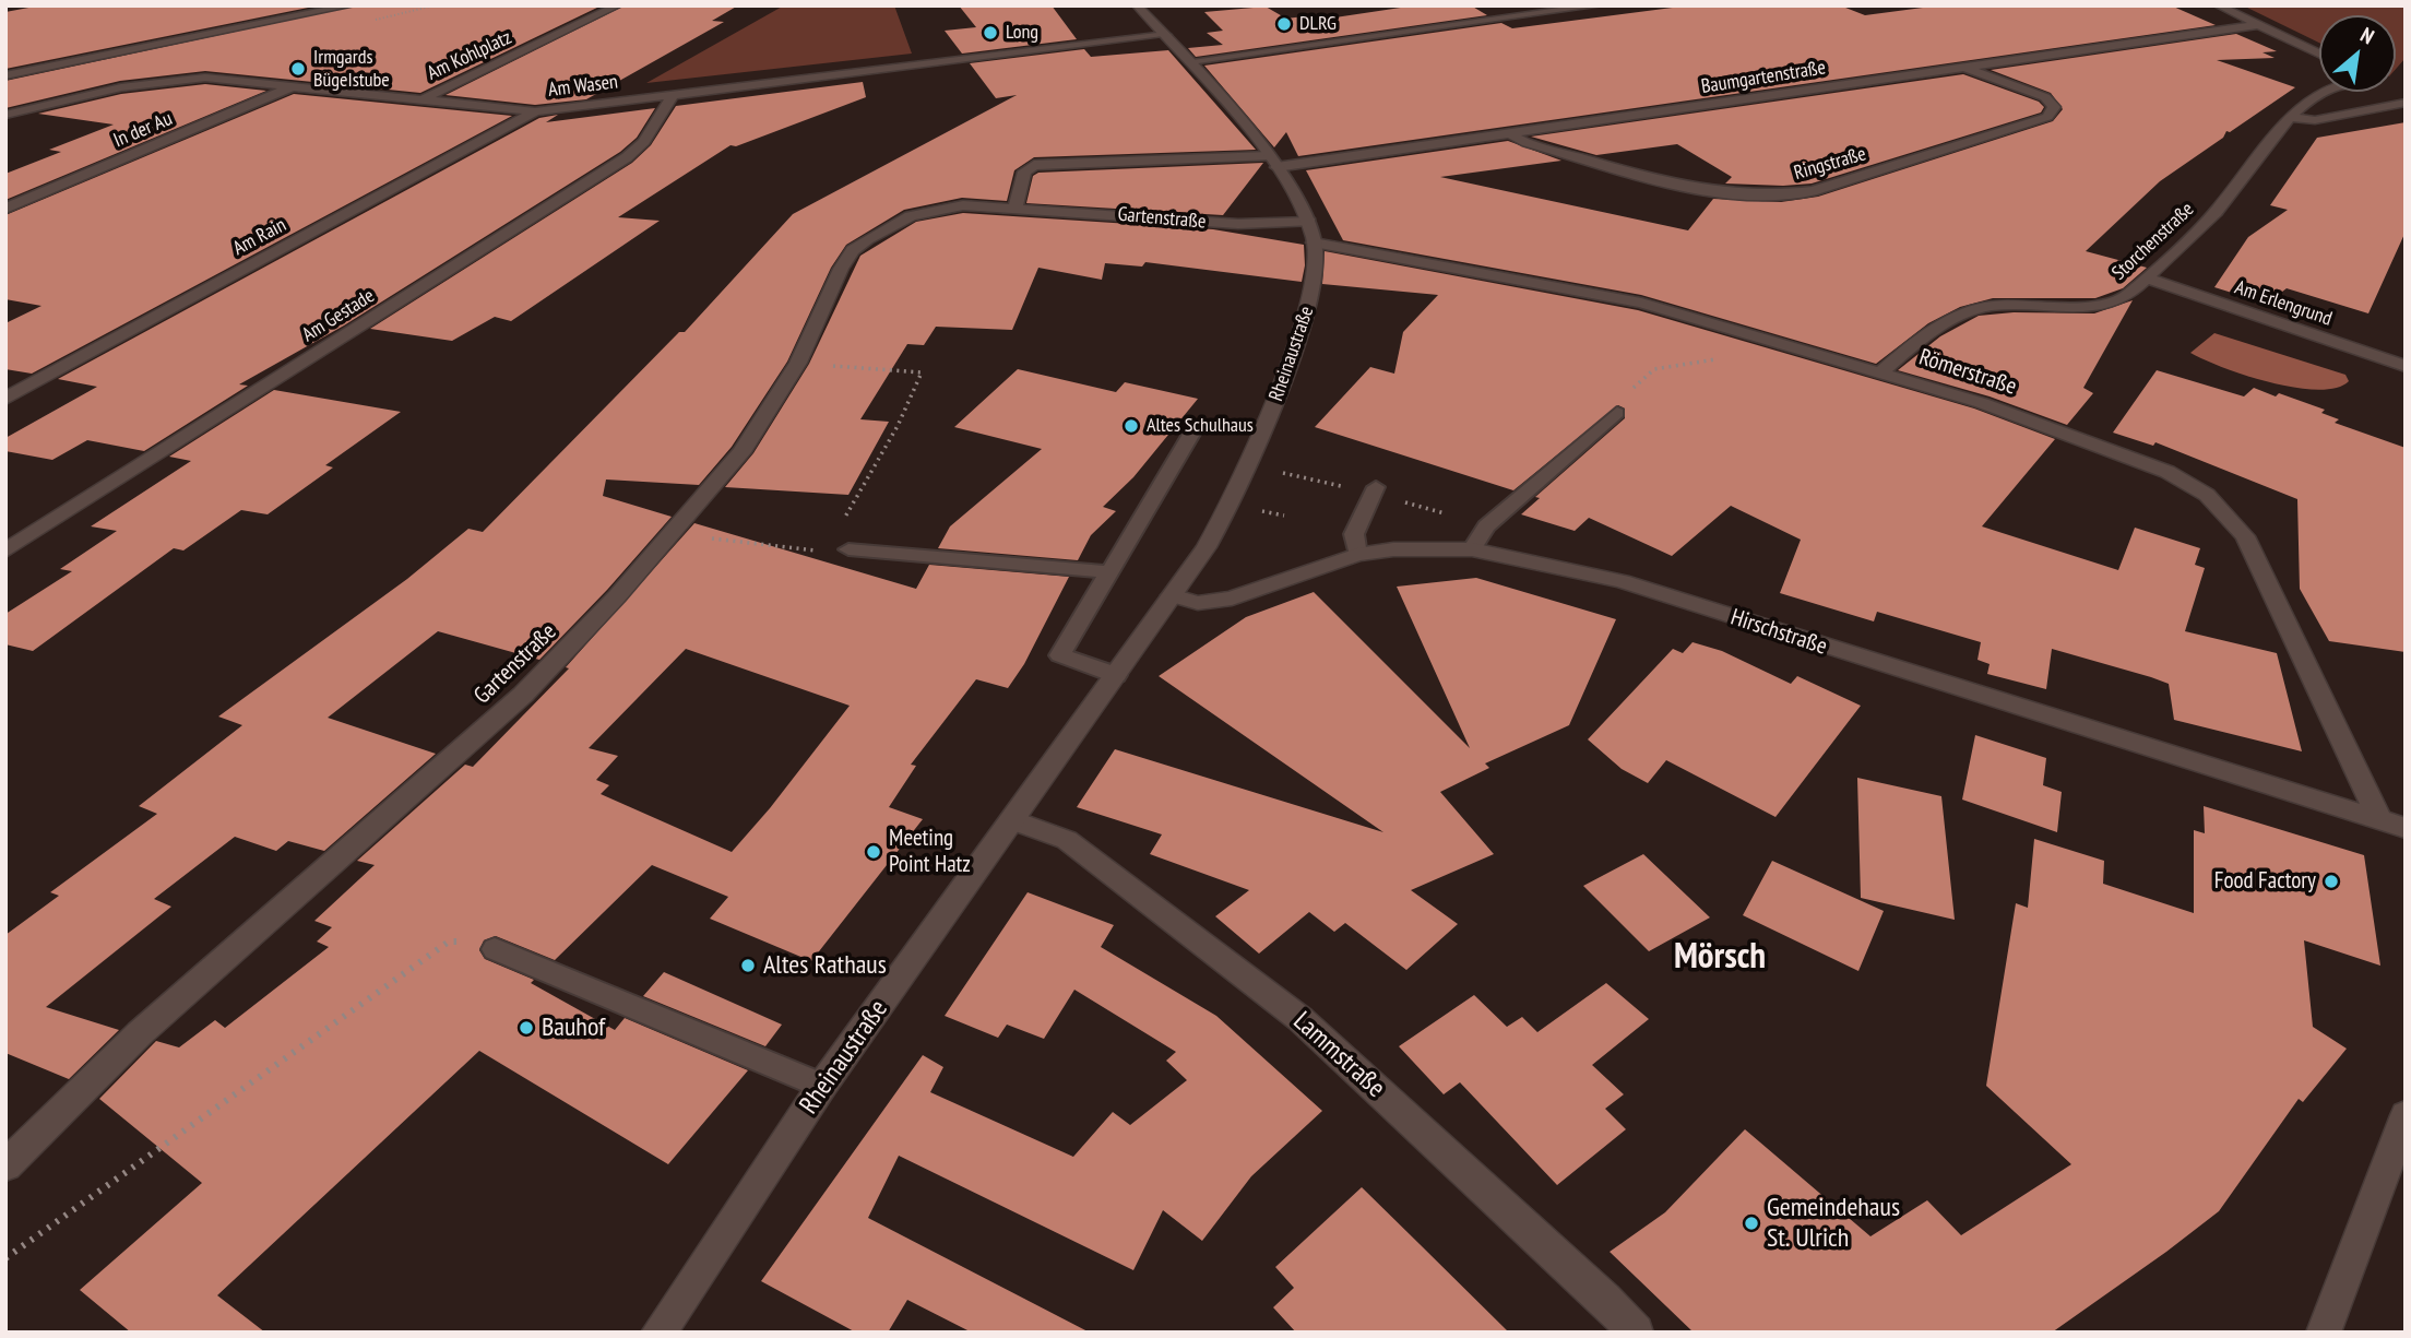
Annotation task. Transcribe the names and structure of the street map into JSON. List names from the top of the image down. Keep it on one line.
{"streets":{"street":["Am Kohlplatz","Baumgartenstraße","Am Wasen","In der Au","Ringstraße","Gartenstraße","Am Rain","Storchenstraße","Am Erlengrund","Am Gestade","Rheinaustraße","Römerstraße","Hirschstraße","Lammstraße"]},"crossings":[["Am Kohlplatz","Am Wasen"],["Baumgartenstraße","Ringstraße"],["Am Wasen","In der Au"],["Am Wasen","Am Rain"],["Am Wasen","Am Gestade"],["Gartenstraße","Rheinaustraße"],["Gartenstraße","Römerstraße"],["Storchenstraße","Am Erlengrund"],["Storchenstraße","Römerstraße"],["Rheinaustraße","Römerstraße"],["Rheinaustraße","Hirschstraße"],["Rheinaustraße","Lammstraße"],["Römerstraße","Hirschstraße"]],"districts":["Mörsch"],"places":["DLRG","Long","Irmgards BügeIstube","Altes Schulhaus","Meeting Point Hatz","Food Factory","Altes Rathaus","Bauhof","Gemeindehaus St. Ulrich"],"north":"top right"}
